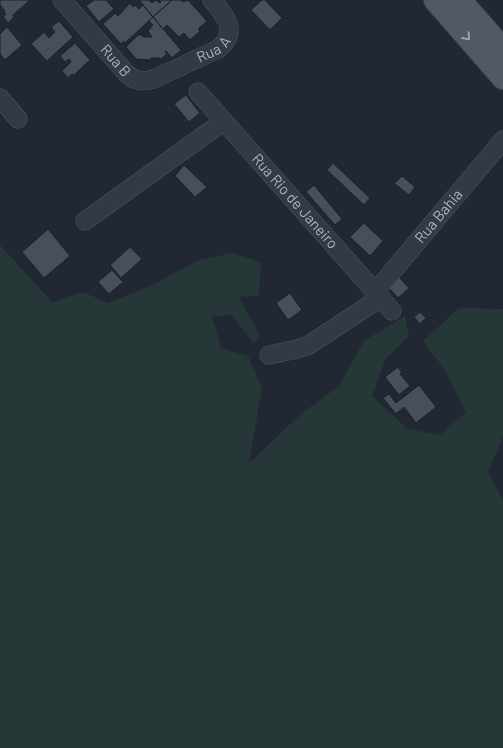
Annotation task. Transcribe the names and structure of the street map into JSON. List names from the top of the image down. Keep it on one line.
{"streets":{"street":["Rua A","Rua B","Rua Rio de Janeiro","Rua Bahia"]},"crossings":[["Rua A","Rua B"],["Rua Rio de Janeiro","Rua Bahia"]]}
